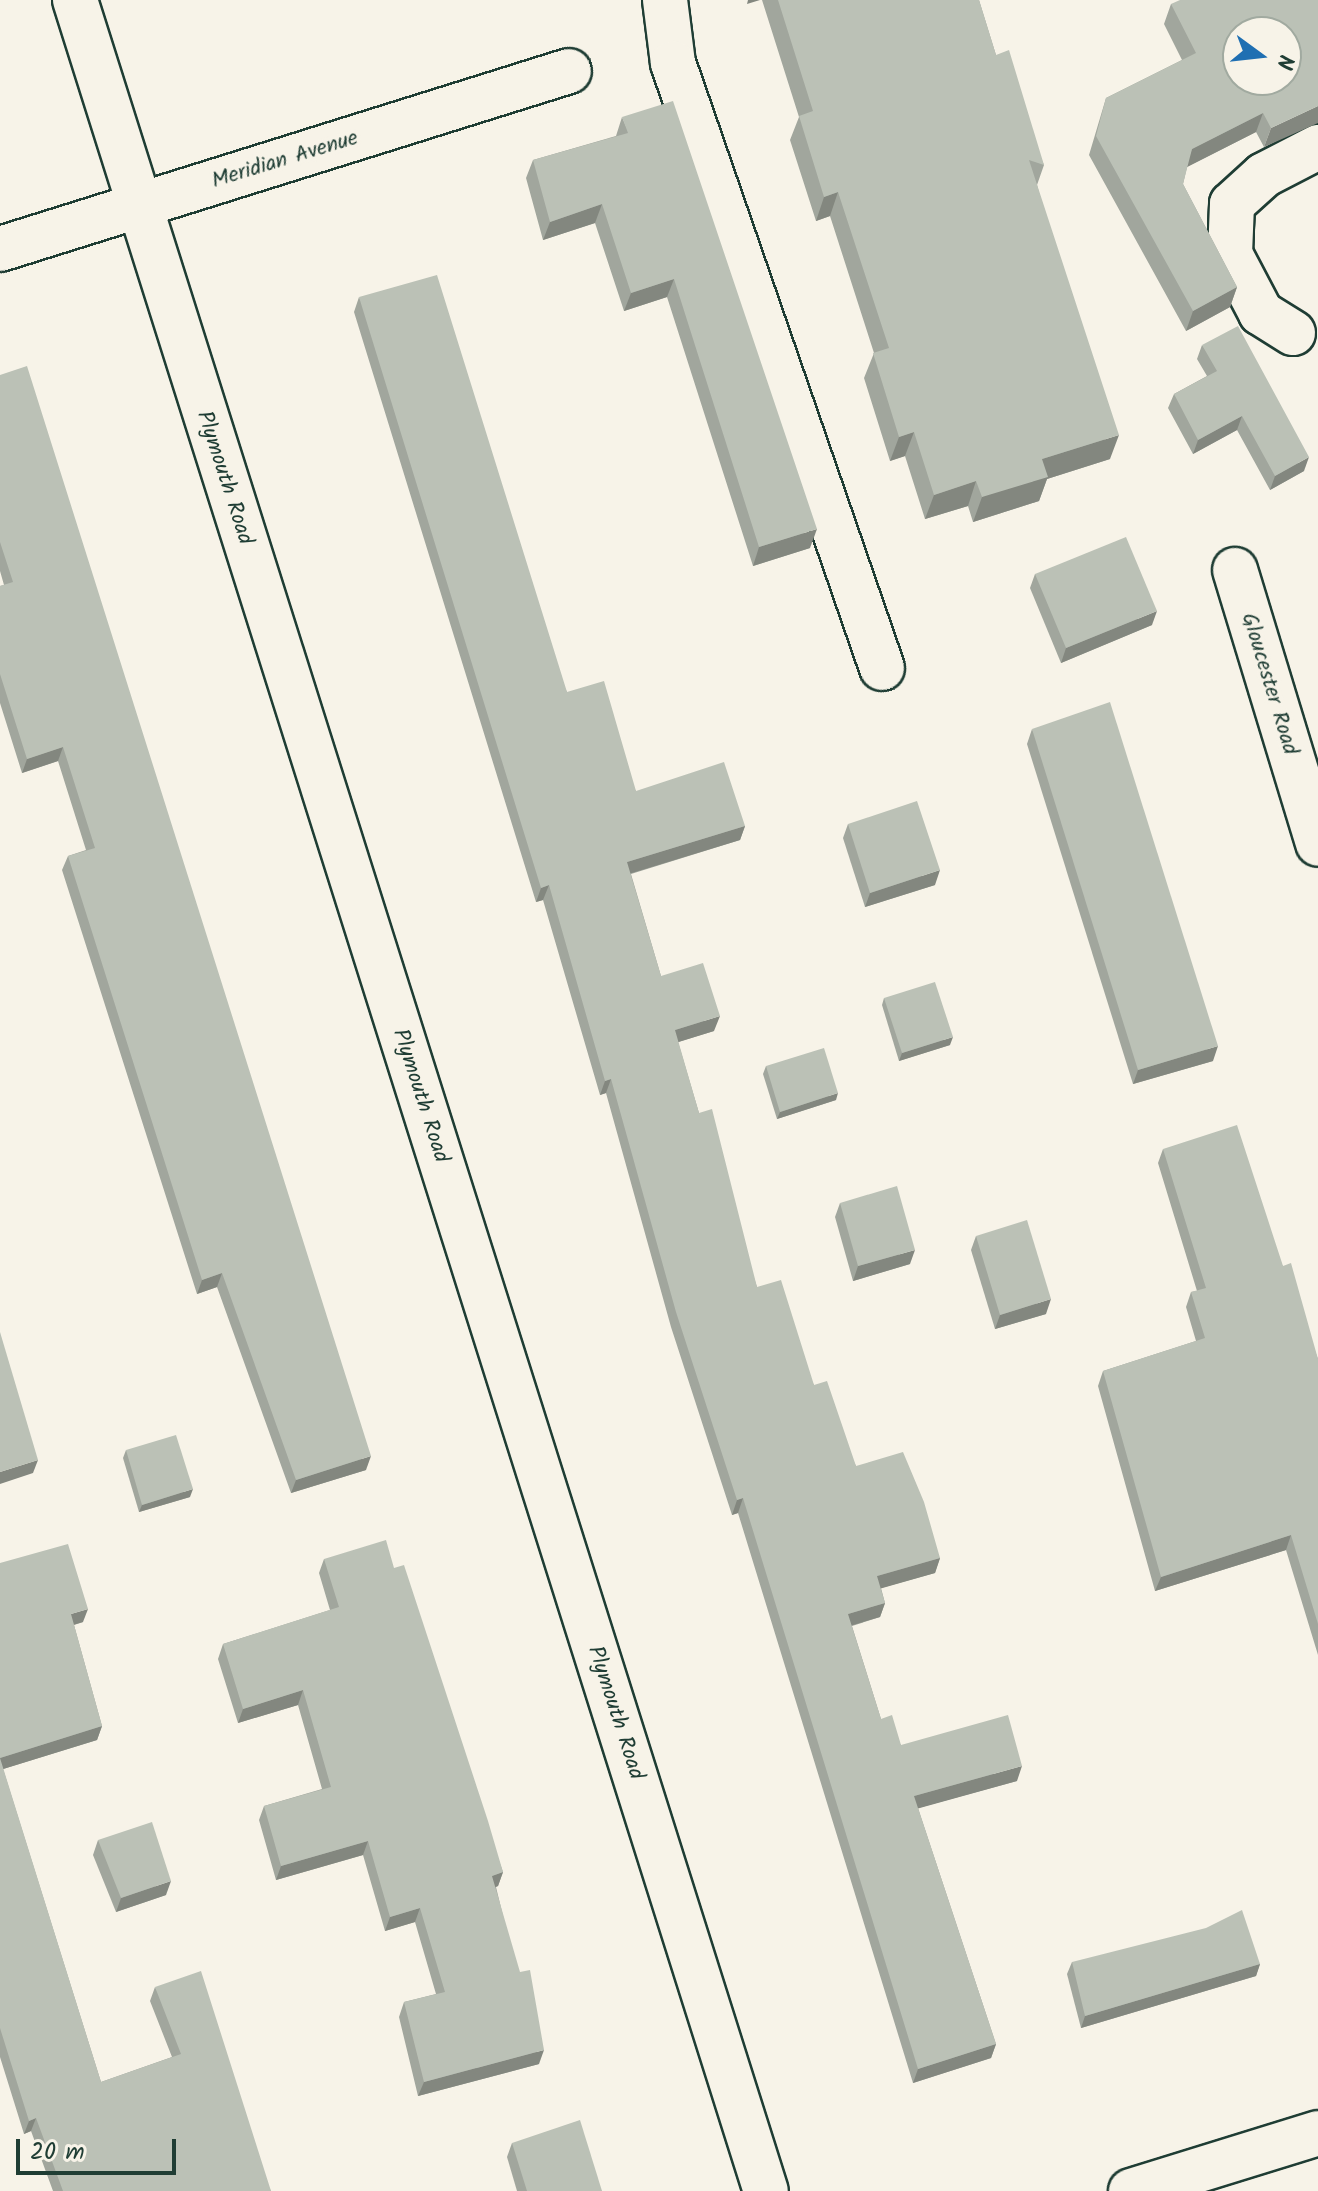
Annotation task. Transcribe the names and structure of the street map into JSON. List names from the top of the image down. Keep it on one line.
{"streets":{"street":["Meridian Avenue","Plymouth Road","Gloucester Road"]},"crossings":[["Meridian Avenue","Plymouth Road"]],"scale_bar":"20 m","north":"right"}
